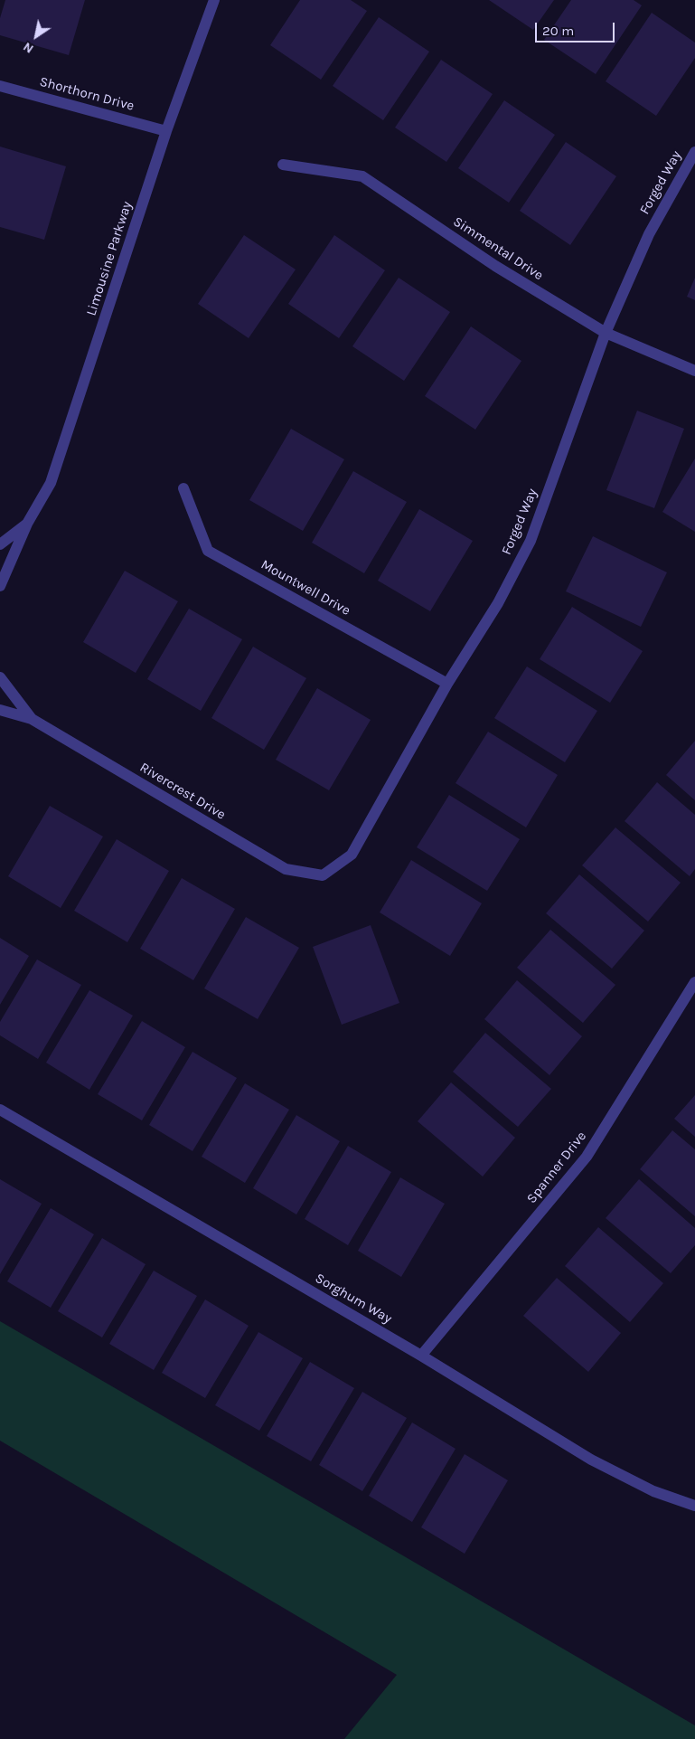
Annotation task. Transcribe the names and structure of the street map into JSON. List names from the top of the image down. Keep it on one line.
{"streets":{"street":["Shorthorn Drive","Forged Way","Simmental Drive","Limousine Parkway","Mountwell Drive","Rivercrest Drive","Spanner Drive","Sorghum Way"]},"crossings":[["Shorthorn Drive","Limousine Parkway"],["Forged Way","Simmental Drive"],["Forged Way","Mountwell Drive"],["Forged Way","Rivercrest Drive"],["Spanner Drive","Sorghum Way"]],"scale_bar":"20 m","north":"bottom left"}
